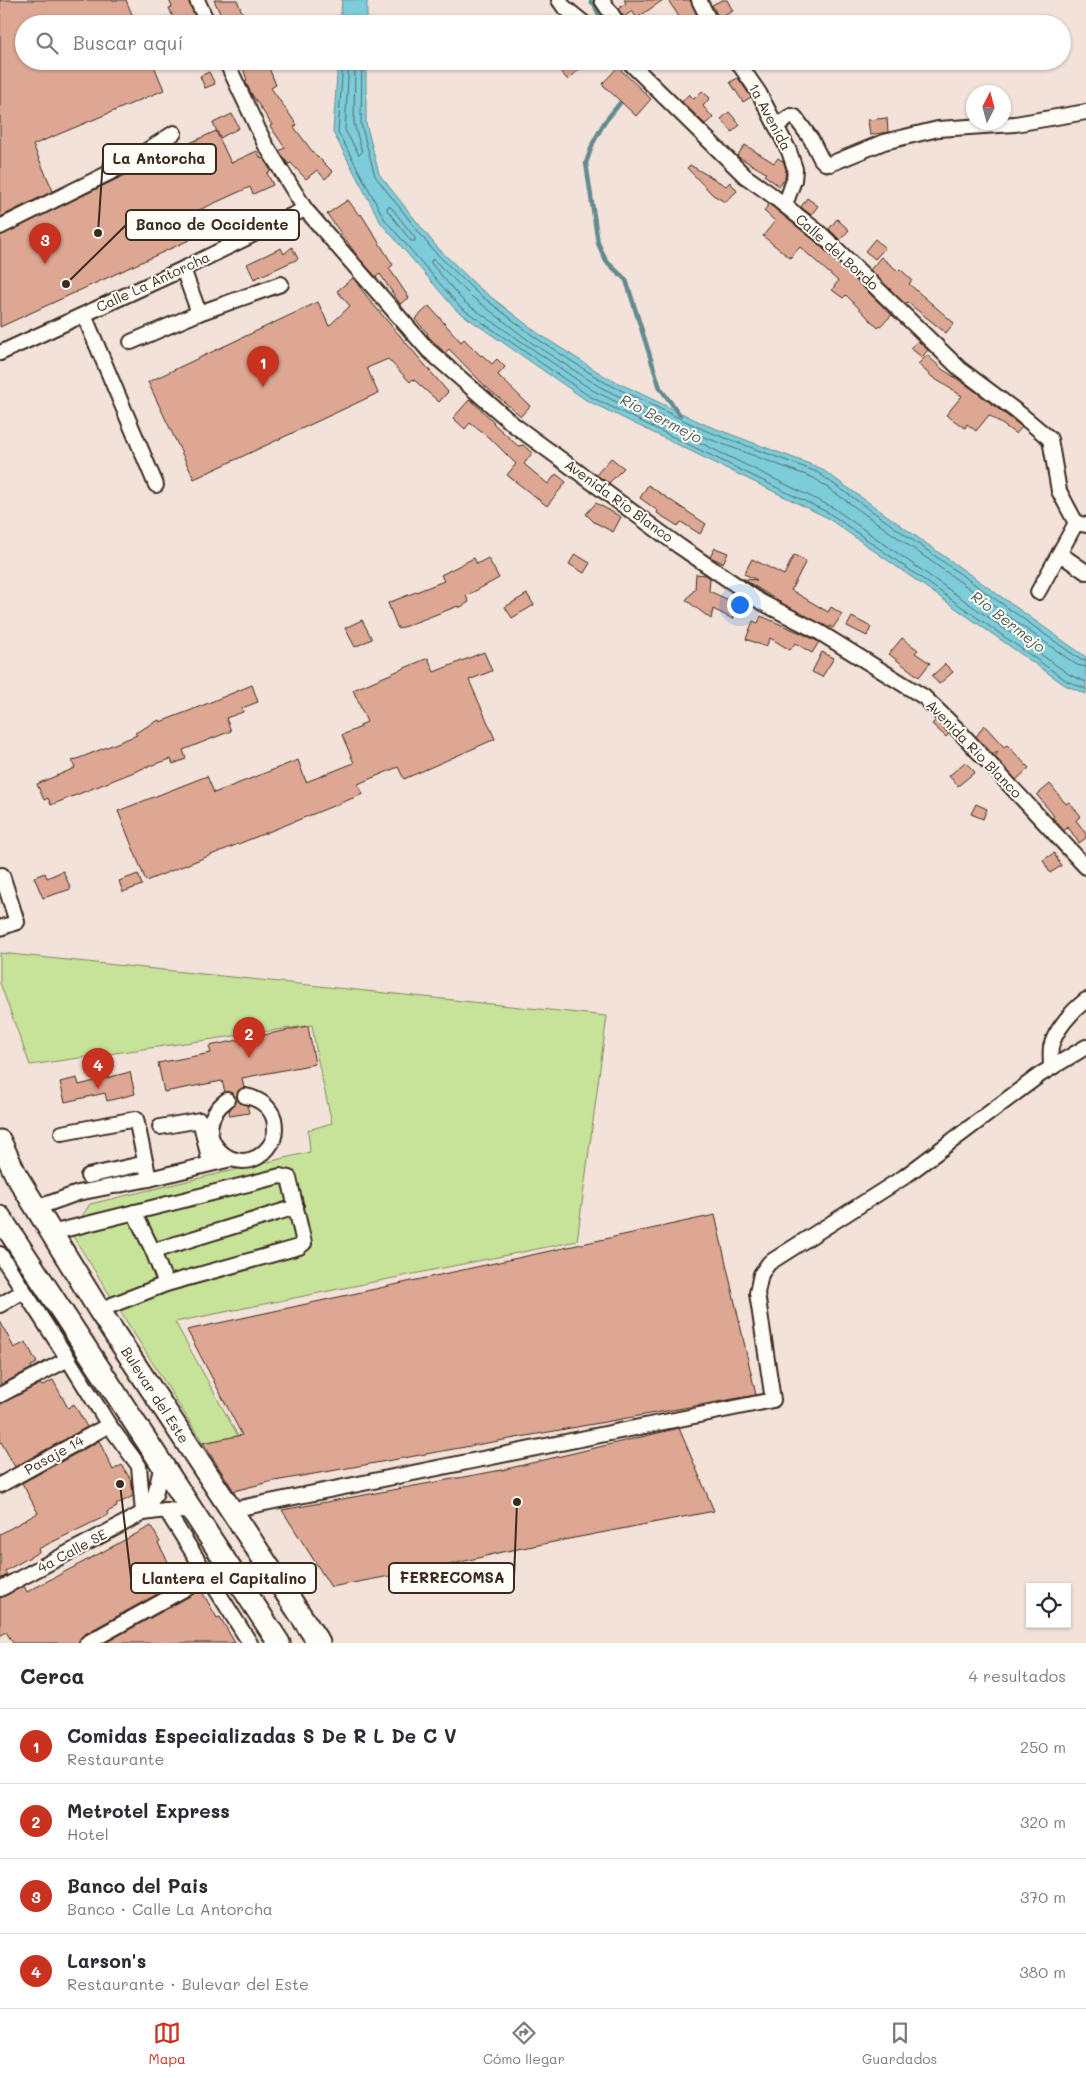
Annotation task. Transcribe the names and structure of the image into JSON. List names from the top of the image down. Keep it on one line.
{"streets":{"highway":["Bulevar del Este"],"street":["1a Avenida","Calle del Bordo","Calle La Antorcha","Avenida Río Blanco","Pasaje 14","4a Calle SE"]},"crossings":[["1a Avenida","Calle del Bordo"],["Calle La Antorcha","Avenida Río Blanco"]],"water":["Río Bermejo"],"places":["La Antorcha","Banco de Occidente","Llantera el Capitalino","FERRECOMSA"],"north":"top","page":{"search":"Buscar aquí","pins":["3","1","2","4"],"heading":["Cerca","4 resultados"],"list":[{"mark":"1","name":"Comidas Especializadas S De R L De C V","note":"Restaurante","value":"250 m"},{"mark":"2","name":"Metrotel Express","note":"Hotel","value":"320 m"},{"mark":"3","name":"Banco del Pais","note":"Banco · Calle La Antorcha","value":"370 m"},{"mark":"4","name":"Larson's","note":"Restaurante · Bulevar del Este","value":"380 m"}],"nav":["Mapa","Cómo llegar","Guardados"]}}
